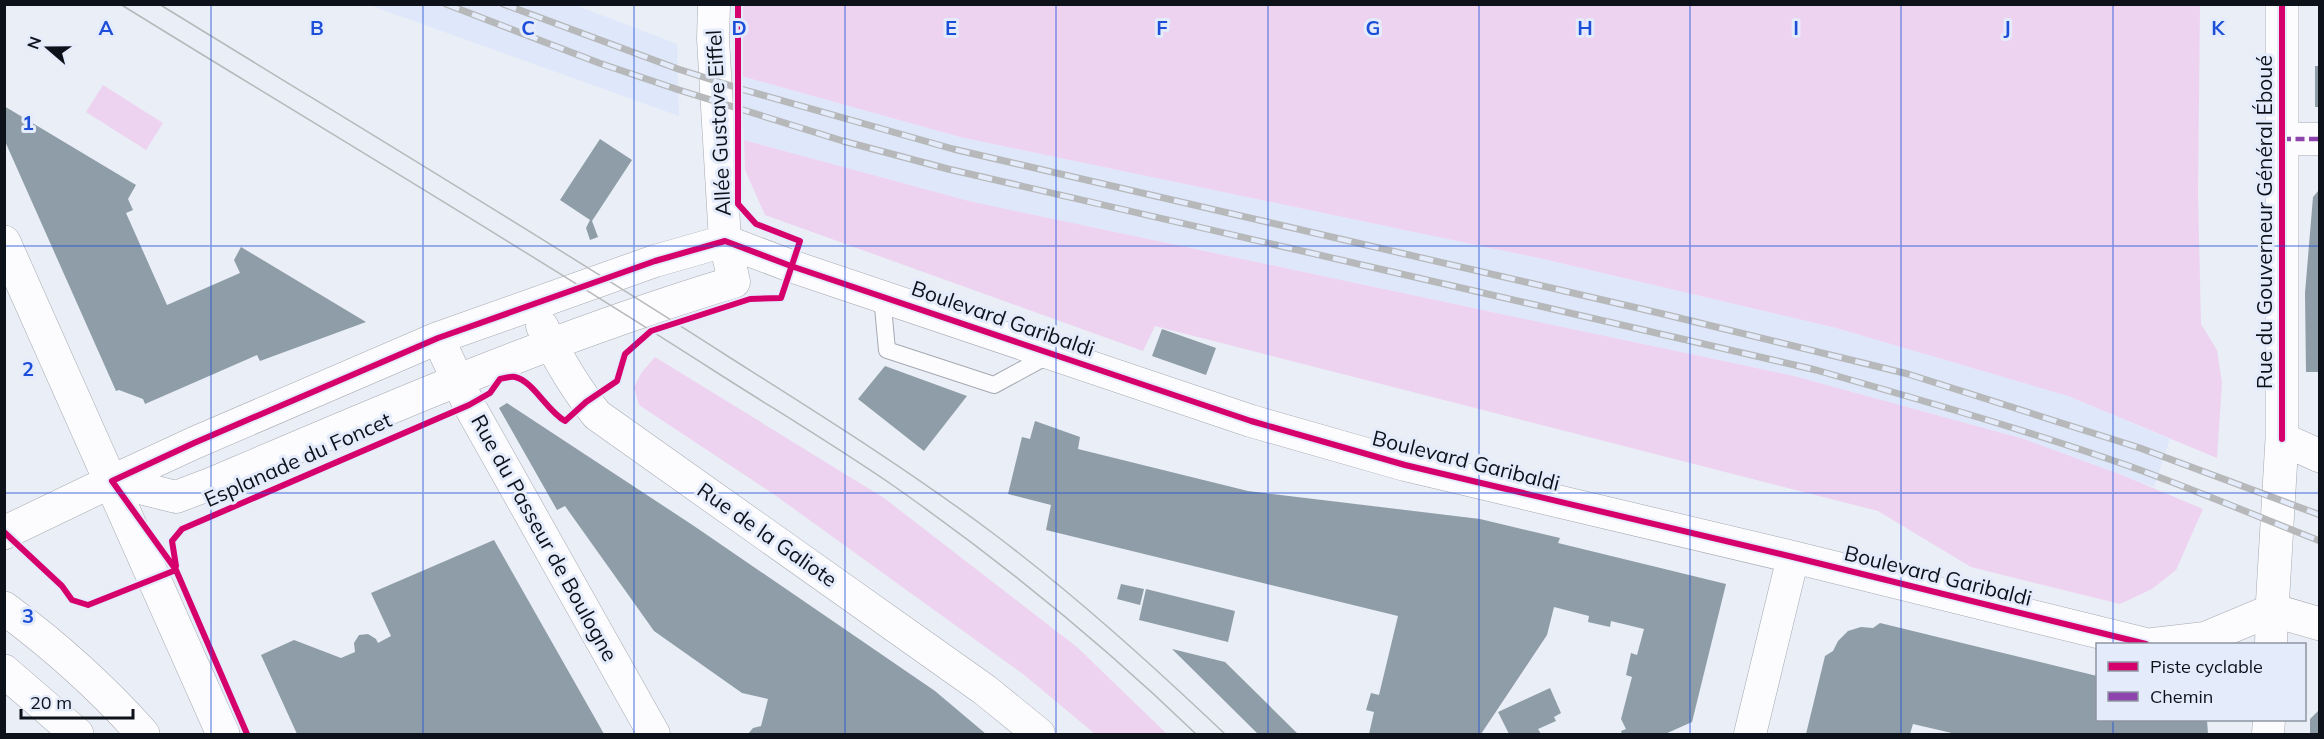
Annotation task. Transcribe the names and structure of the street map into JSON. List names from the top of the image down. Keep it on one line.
{"streets":{"main road":["Rue du Gouverneur Général Éboué"],"street":["Allée Gustave Eiffel","Boulevard Garibaldi","Esplanade du Foncet","Rue de la Galiote","Rue du Passeur de Boulogne"]},"crossings":[["Allée Gustave Eiffel","Boulevard Garibaldi"],["Esplanade du Foncet","Rue du Passeur de Boulogne"]],"legend":["Piste cyclable","Chemin"],"scale_bar":"20 m","north":"left","grid":{"columns":["A","B","C","D","E","F","G","H","I","J","K"],"rows":["1","2","3"]}}
